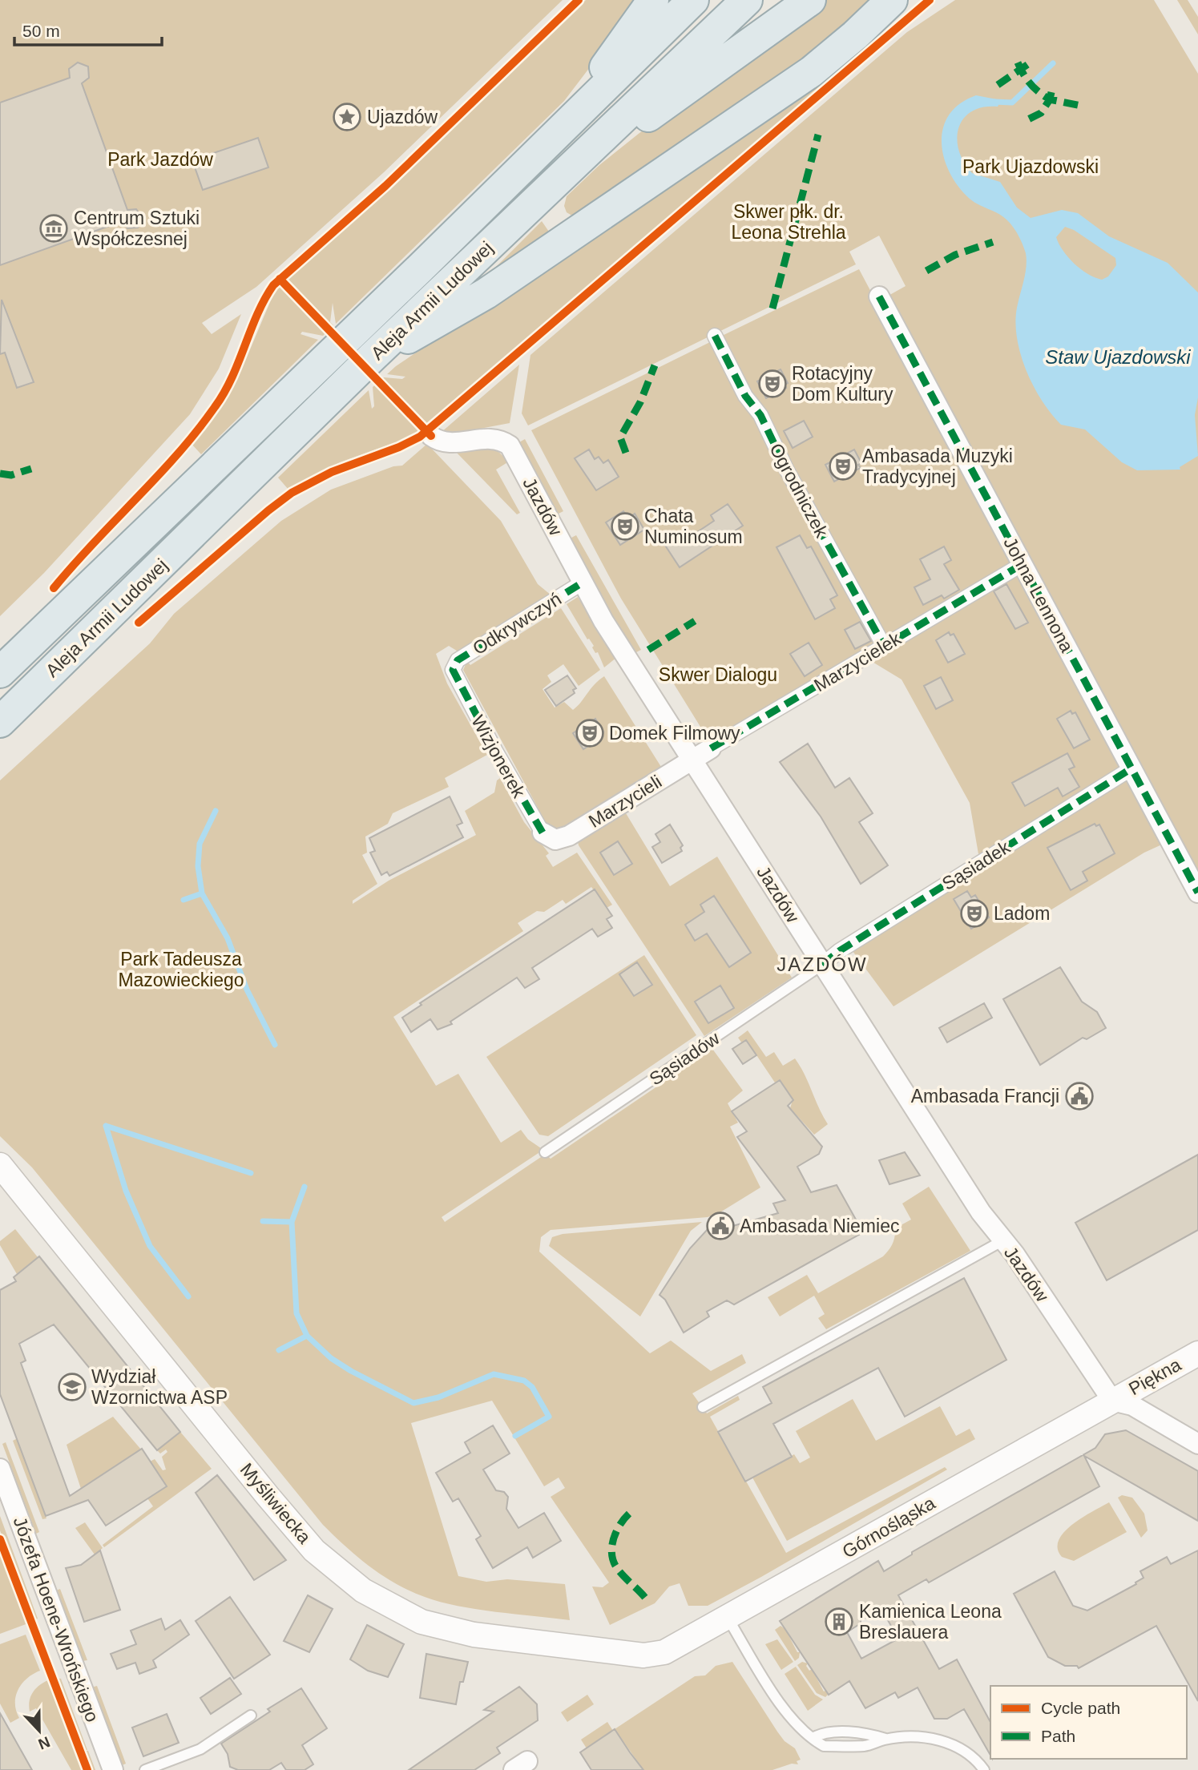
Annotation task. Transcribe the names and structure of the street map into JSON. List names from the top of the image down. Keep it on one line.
{"streets":{"main road":["Aleja Armii Ludowej"],"street":["Ogrodniczek","Jazdów","Johna Lennona","Odkrywczyń","Marzycielek","Wizjonerek","Marzycieli","Sąsiadek","Piękna","Myśliwiecka","Górnośląska","Józefa Hoene-Wrońskiego"],"lane":["Sąsiadów"]},"crossings":[["Ogrodniczek","Marzycielek"],["Jazdów","Odkrywczyń"],["Jazdów","Marzycielek"],["Jazdów","Marzycieli"],["Jazdów","Sąsiadek"],["Jazdów","Sąsiadów"],["Jazdów","Piękna"],["Jazdów","Górnośląska"],["Johna Lennona","Marzycielek"],["Johna Lennona","Sąsiadek"],["Odkrywczyń","Wizjonerek"],["Marzycielek","Marzycieli"],["Wizjonerek","Marzycieli"],["Sąsiadek","Sąsiadów"],["Piękna","Górnośląska"],["Myśliwiecka","Górnośląska"]],"districts":["JAZDÓW"],"water":["Staw Ujazdowski"],"parks":["Park Jazdów","Park Ujazdowski","Skwer płk. dr. Leona Strehla","Skwer Dialogu","Park Tadeusza Mazowieckiego"],"places":{"place":["Ujazdów"],"museum":["Centrum Sztuki Współczesnej"],"theatre":["Rotacyjny Dom Kultury","Ambasada Muzyki Tradycyjnej","Chata Numinosum","Domek Filmowy","Ladom"],"public building":["Ambasada Francji","Ambasada Niemiec"],"school or university":["Wydział Wzornictwa ASP"],"building":["Kamienica Leona Breslauera"]},"legend":["Cycle path","Path"],"scale_bar":"50 m","north":"bottom"}
